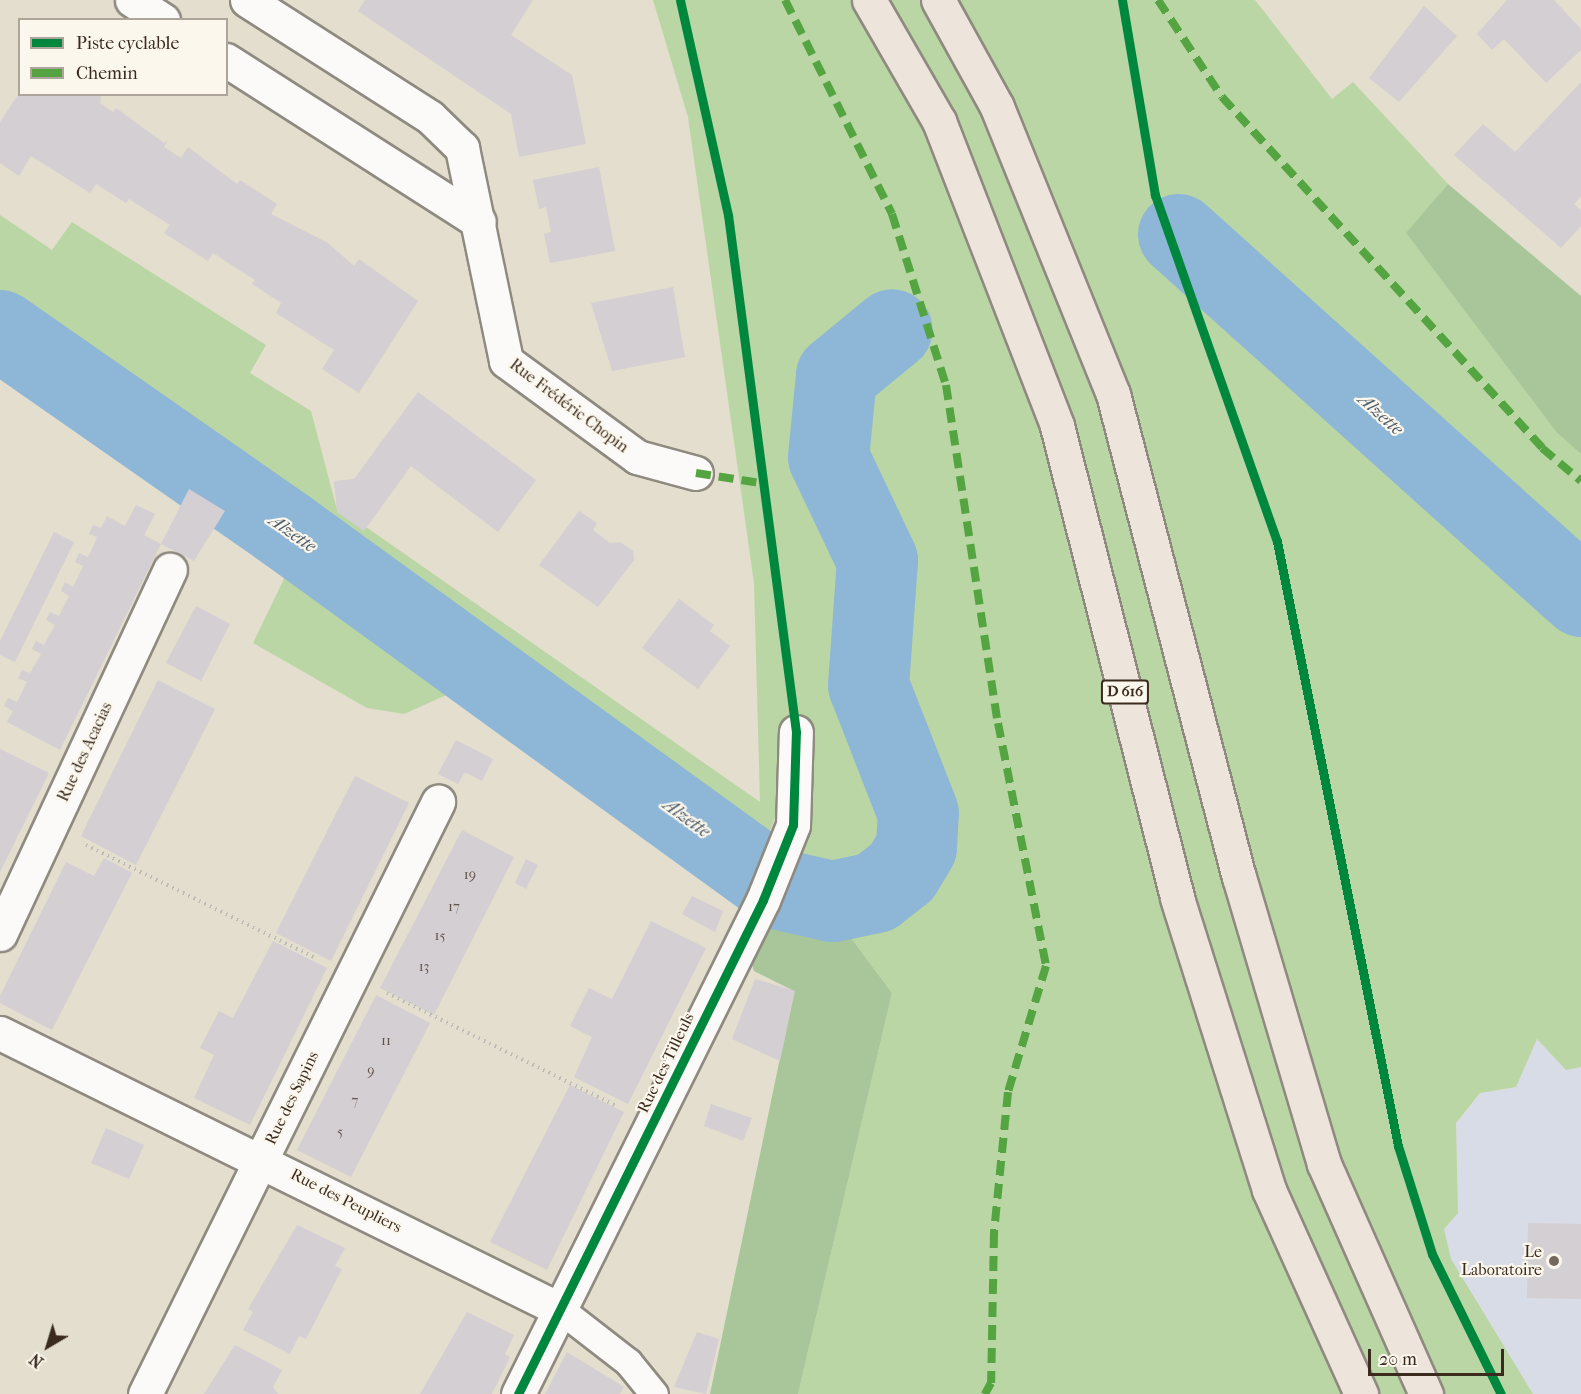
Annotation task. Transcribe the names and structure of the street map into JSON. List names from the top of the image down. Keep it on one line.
{"streets":{"main road":["D 616"],"street":["Rue Frédéric Chopin","Rue des Acacias","Rue des Tilleuls","Rue des Sapins","Rue des Peupliers"]},"crossings":[["Rue des Tilleuls","Rue des Peupliers"],["Rue des Sapins","Rue des Peupliers"]],"water":["Alzette"],"places":["Le Laboratoire"],"house_numbers":["19","17","15","13","11","9","7","5"],"legend":["Piste cyclable","Chemin"],"scale_bar":"20 m","north":"bottom left"}
